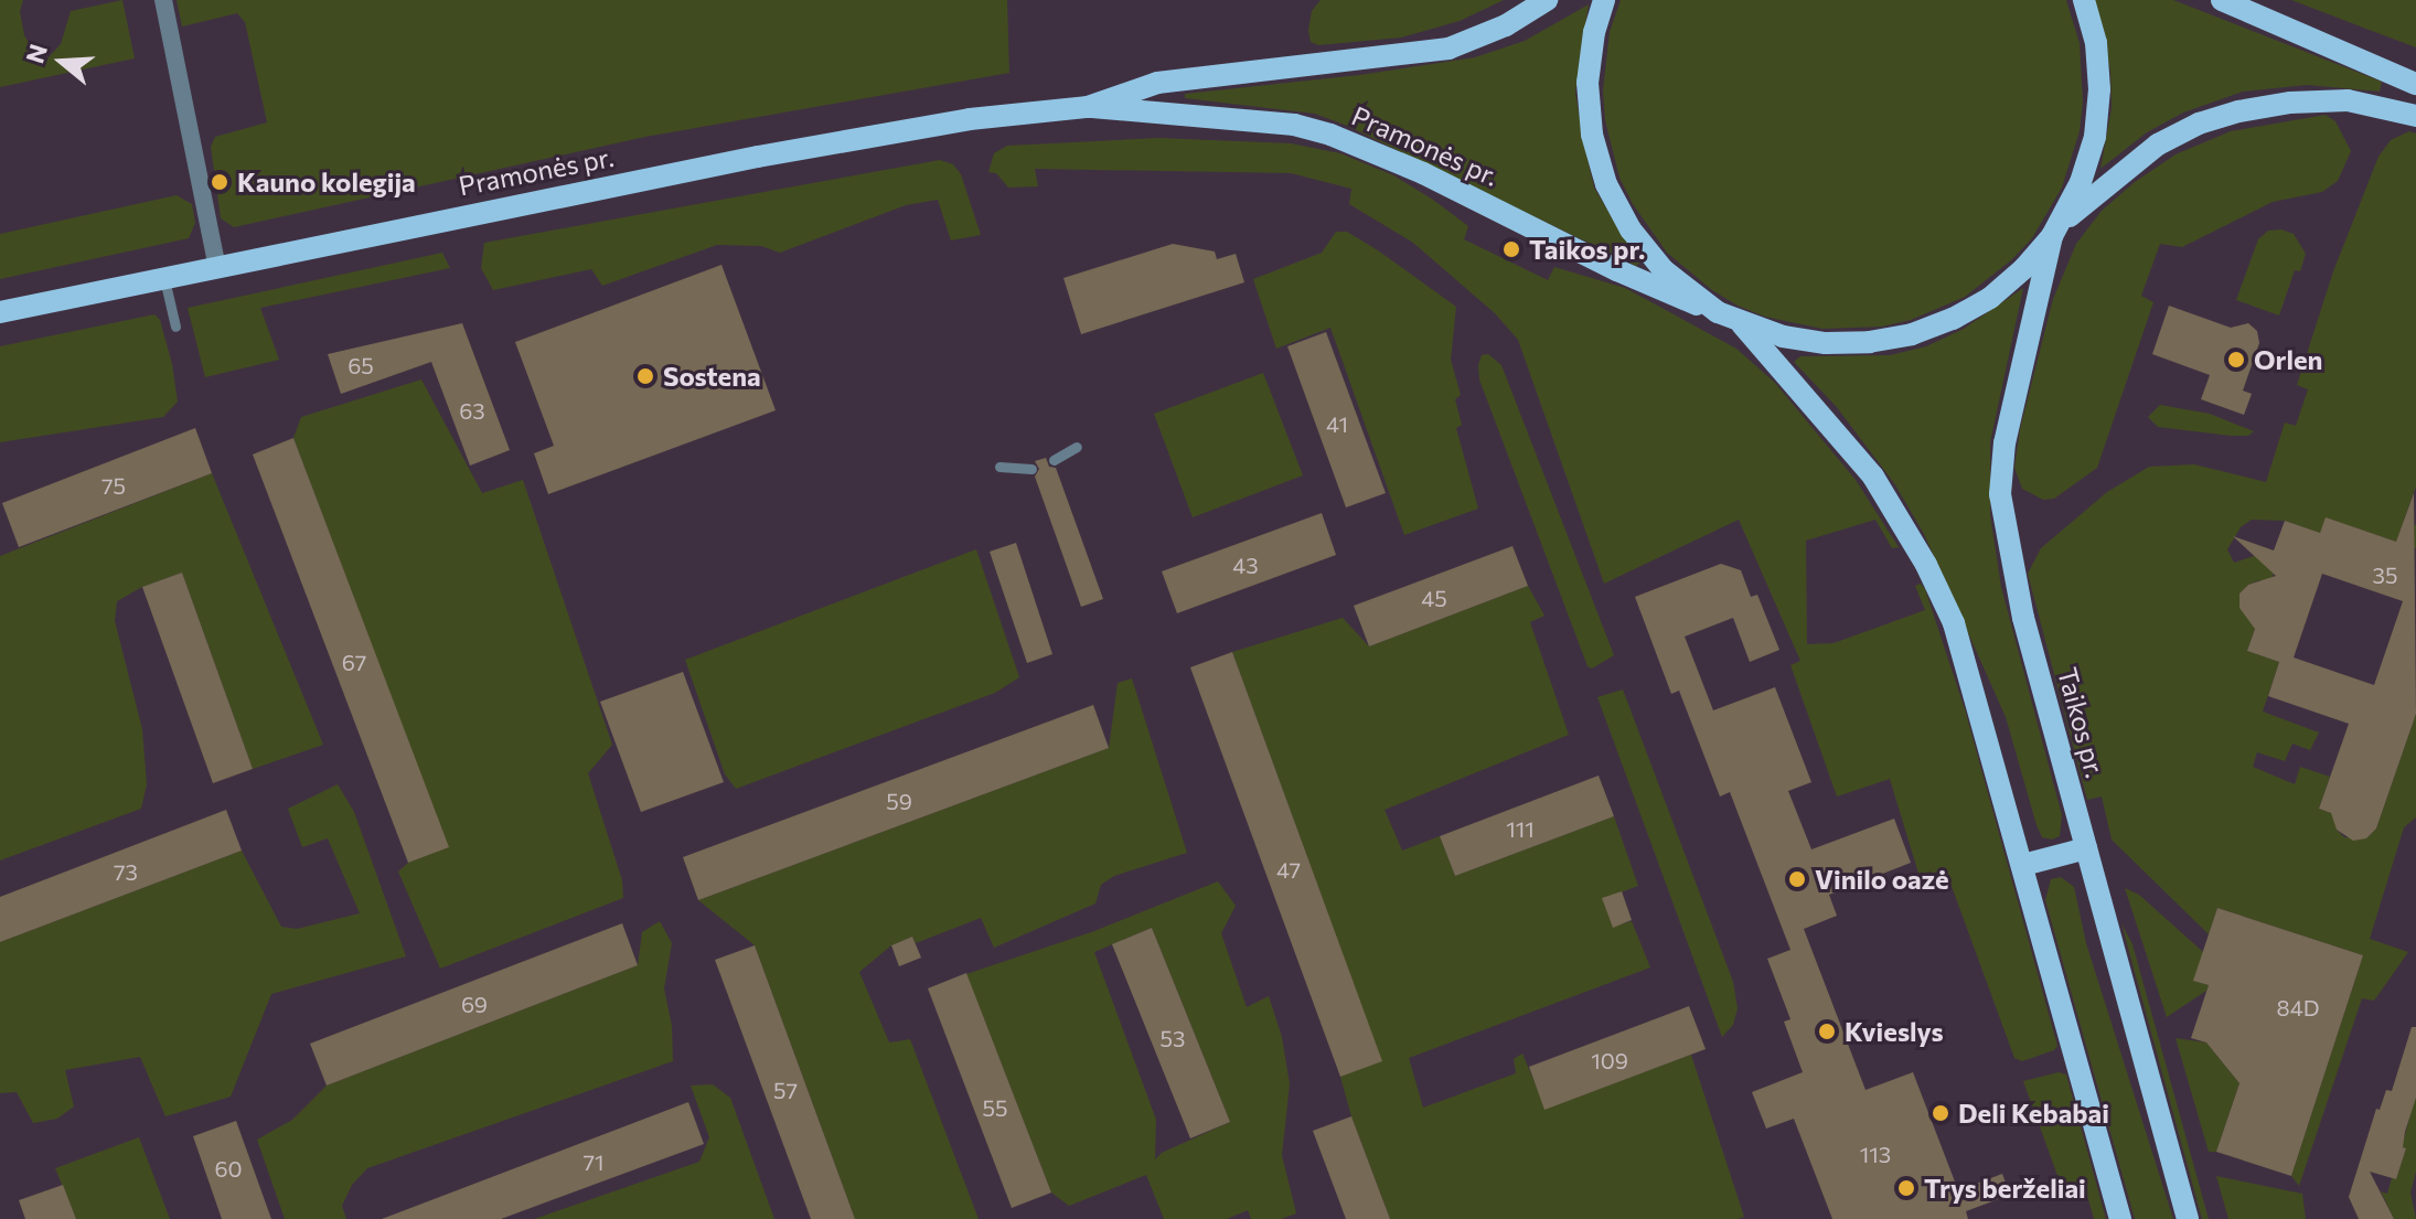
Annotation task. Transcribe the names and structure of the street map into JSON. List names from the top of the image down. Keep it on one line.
{"streets":{"main road":["Pramonės pr.","Taikos pr."]},"places":["Kauno kolegija","Taikos pr.","Orlen","Sostena","Vinilo oazė","Kvieslys","Deli Kebabai","Trys berželiai"],"house_numbers":["65","63","41","75","43","35","45","67","59","111","47","73","69","84D","53","109","57","55","113","71","60"],"north":"left"}
